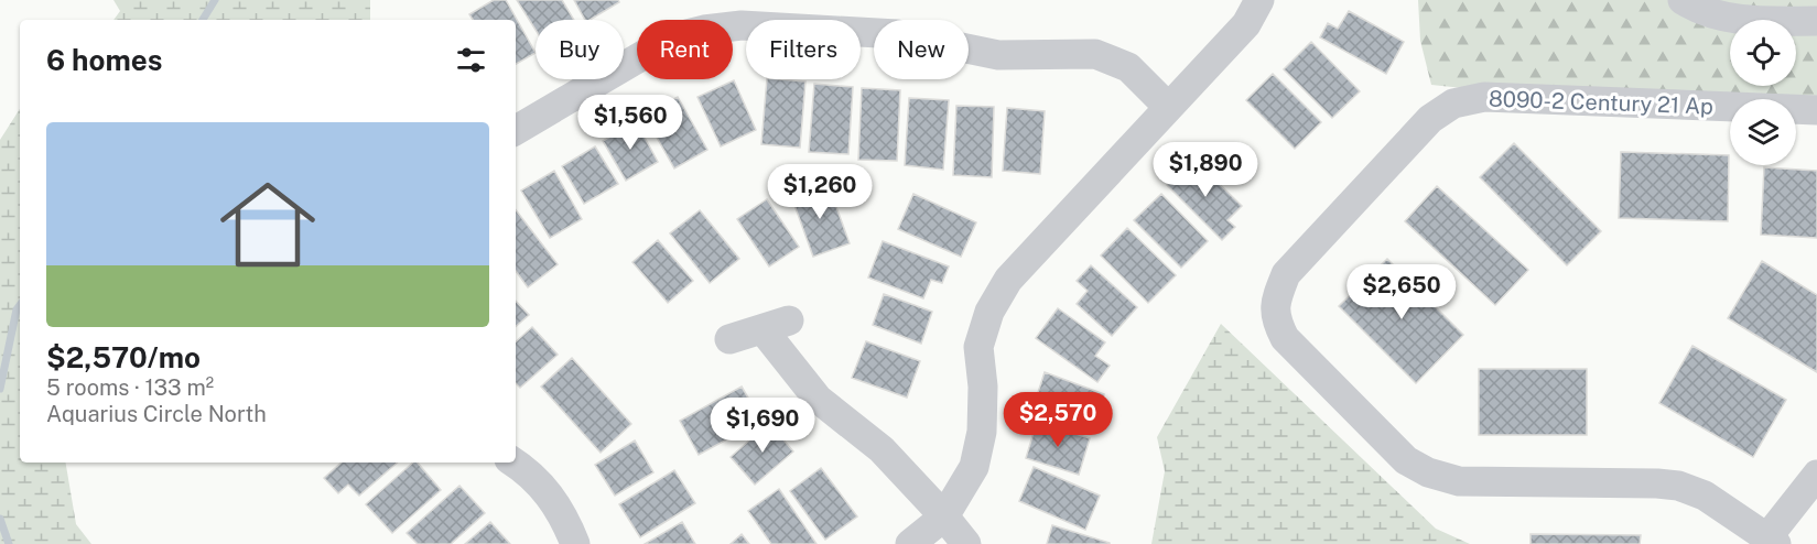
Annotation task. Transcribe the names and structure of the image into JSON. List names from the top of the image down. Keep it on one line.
{"streets":{"street":["8090-2 Century 21 Ap"]},"page":{"chip":["Buy","Rent","Filters","New"],"heading":"6 homes","price":["$1,560","$1,890","$1,260","$2,650","$2,570","$1,690"],"list":[{"name":"$2,570/mo","note":"5 rooms · 133 m² · Aquarius Circle North"}]}}
